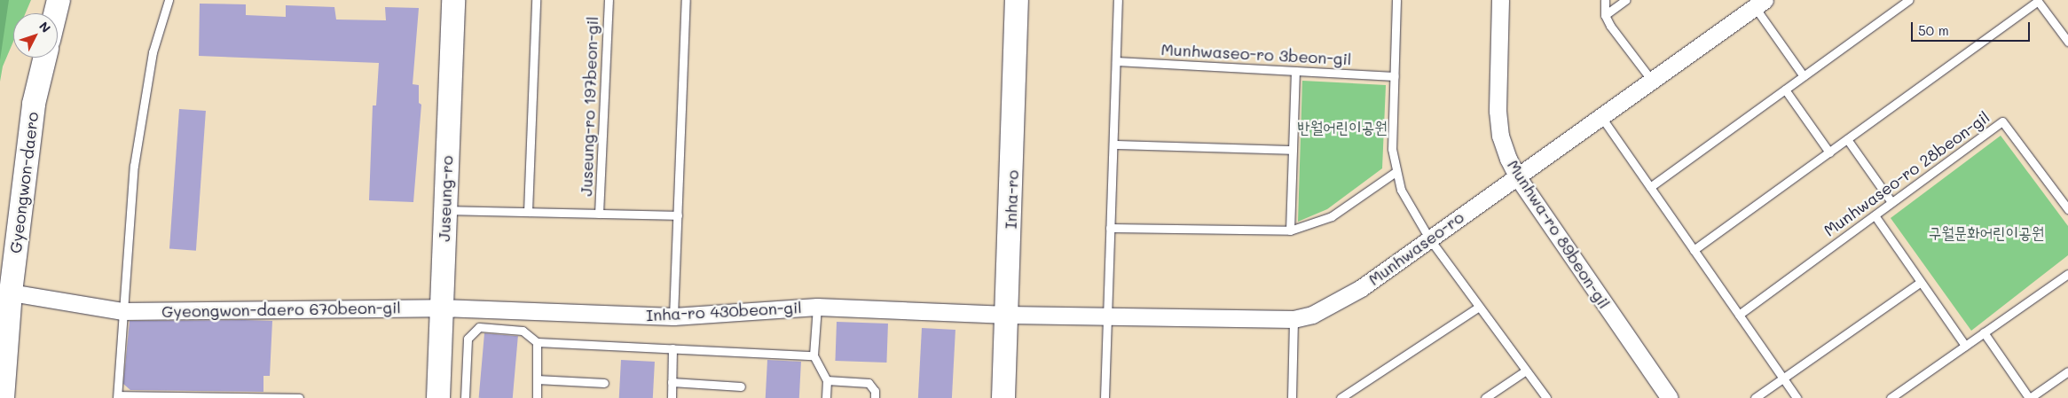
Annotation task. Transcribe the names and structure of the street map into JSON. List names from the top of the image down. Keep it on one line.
{"streets":{"main road":["Gyeongwon-daero","Juseung-ro","Inha-ro"],"street":["Munhwa-ro 89beon-gil","Munhwaseo-ro","Gyeongwon-daero 670beon-gil","Inha-ro 430beon-gil"],"lane":["Munhwaseo-ro 3beon-gil","Juseung-ro 197beon-gil","Munhwaseo-ro 28beon-gil"]},"crossings":[["Gyeongwon-daero","Gyeongwon-daero 670beon-gil"],["Juseung-ro","Gyeongwon-daero 670beon-gil"],["Juseung-ro","Inha-ro 430beon-gil"],["Inha-ro","Munhwaseo-ro"],["Inha-ro","Inha-ro 430beon-gil"],["Munhwa-ro 89beon-gil","Munhwaseo-ro"],["Munhwaseo-ro","Inha-ro 430beon-gil"],["Gyeongwon-daero 670beon-gil","Inha-ro 430beon-gil"]],"parks":["반월어린이공원","구월문화어린이공원"],"scale_bar":"50 m","north":"top right"}
